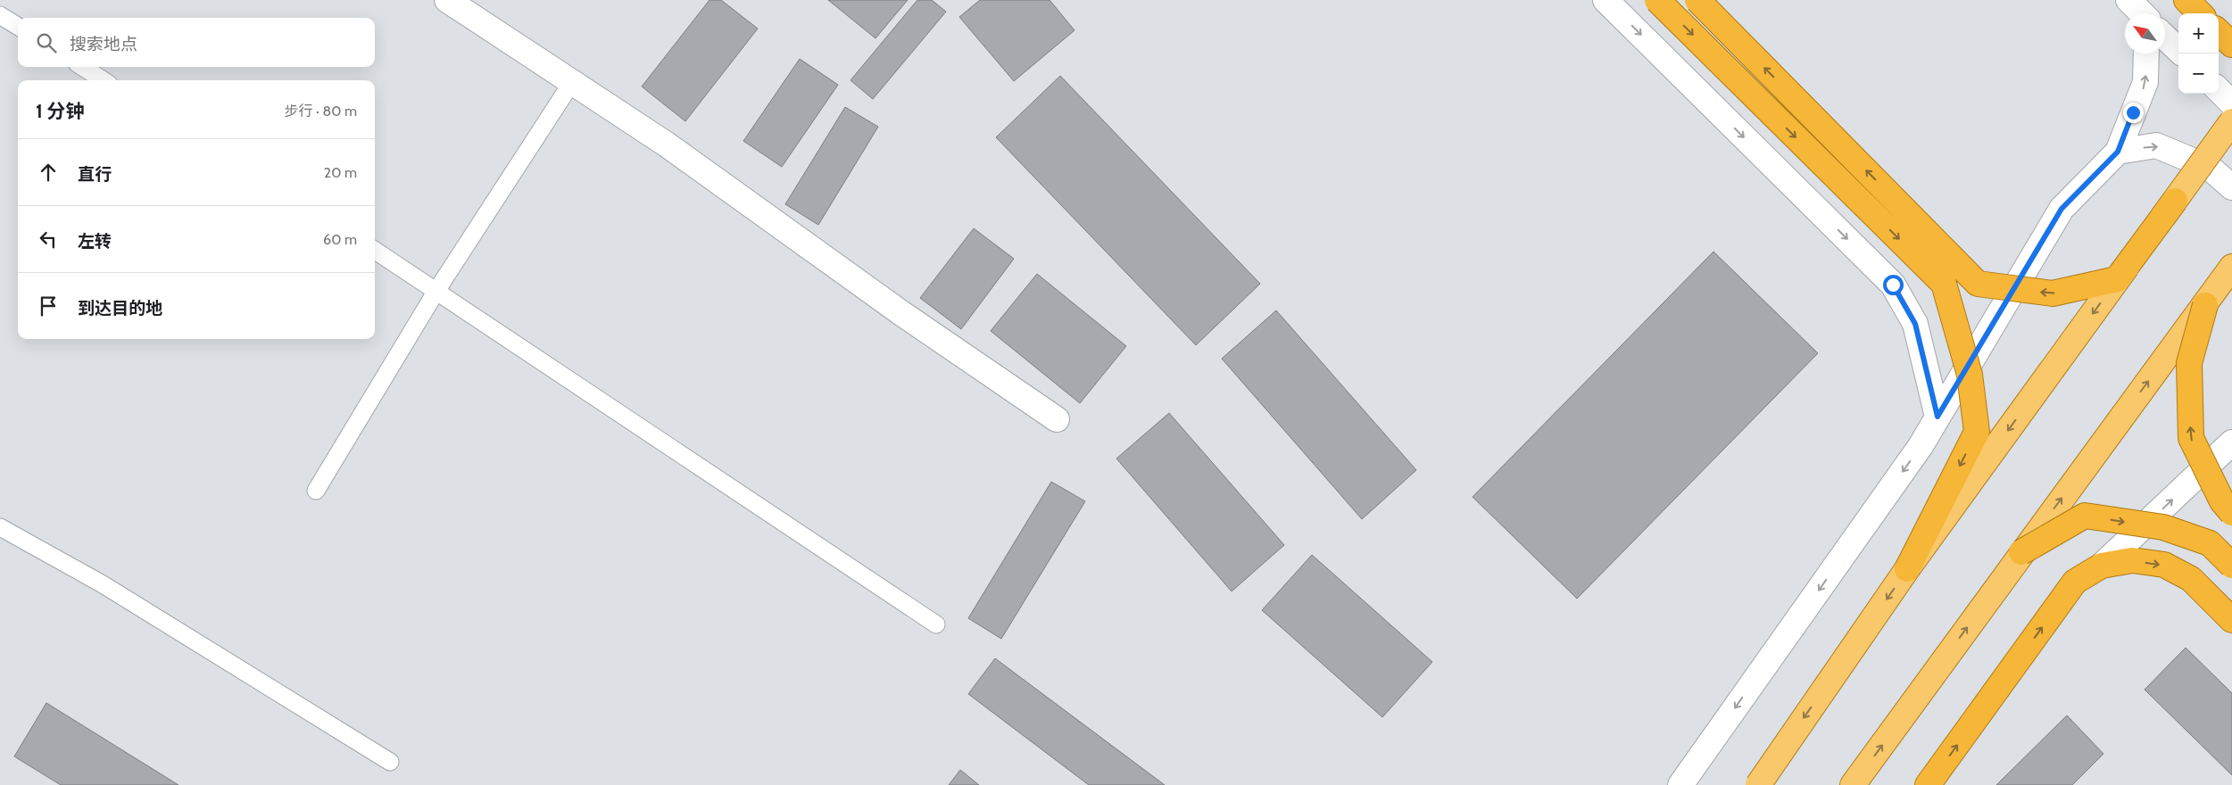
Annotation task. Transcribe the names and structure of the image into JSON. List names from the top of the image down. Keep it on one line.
{"north":"top left","page":{"map_buttons":["+","−"],"search":"搜索地点","heading":["1 分钟","步行 · 80 m"],"list":[["直行","20 m"],["左转","60 m"],"到达目的地"]}}
